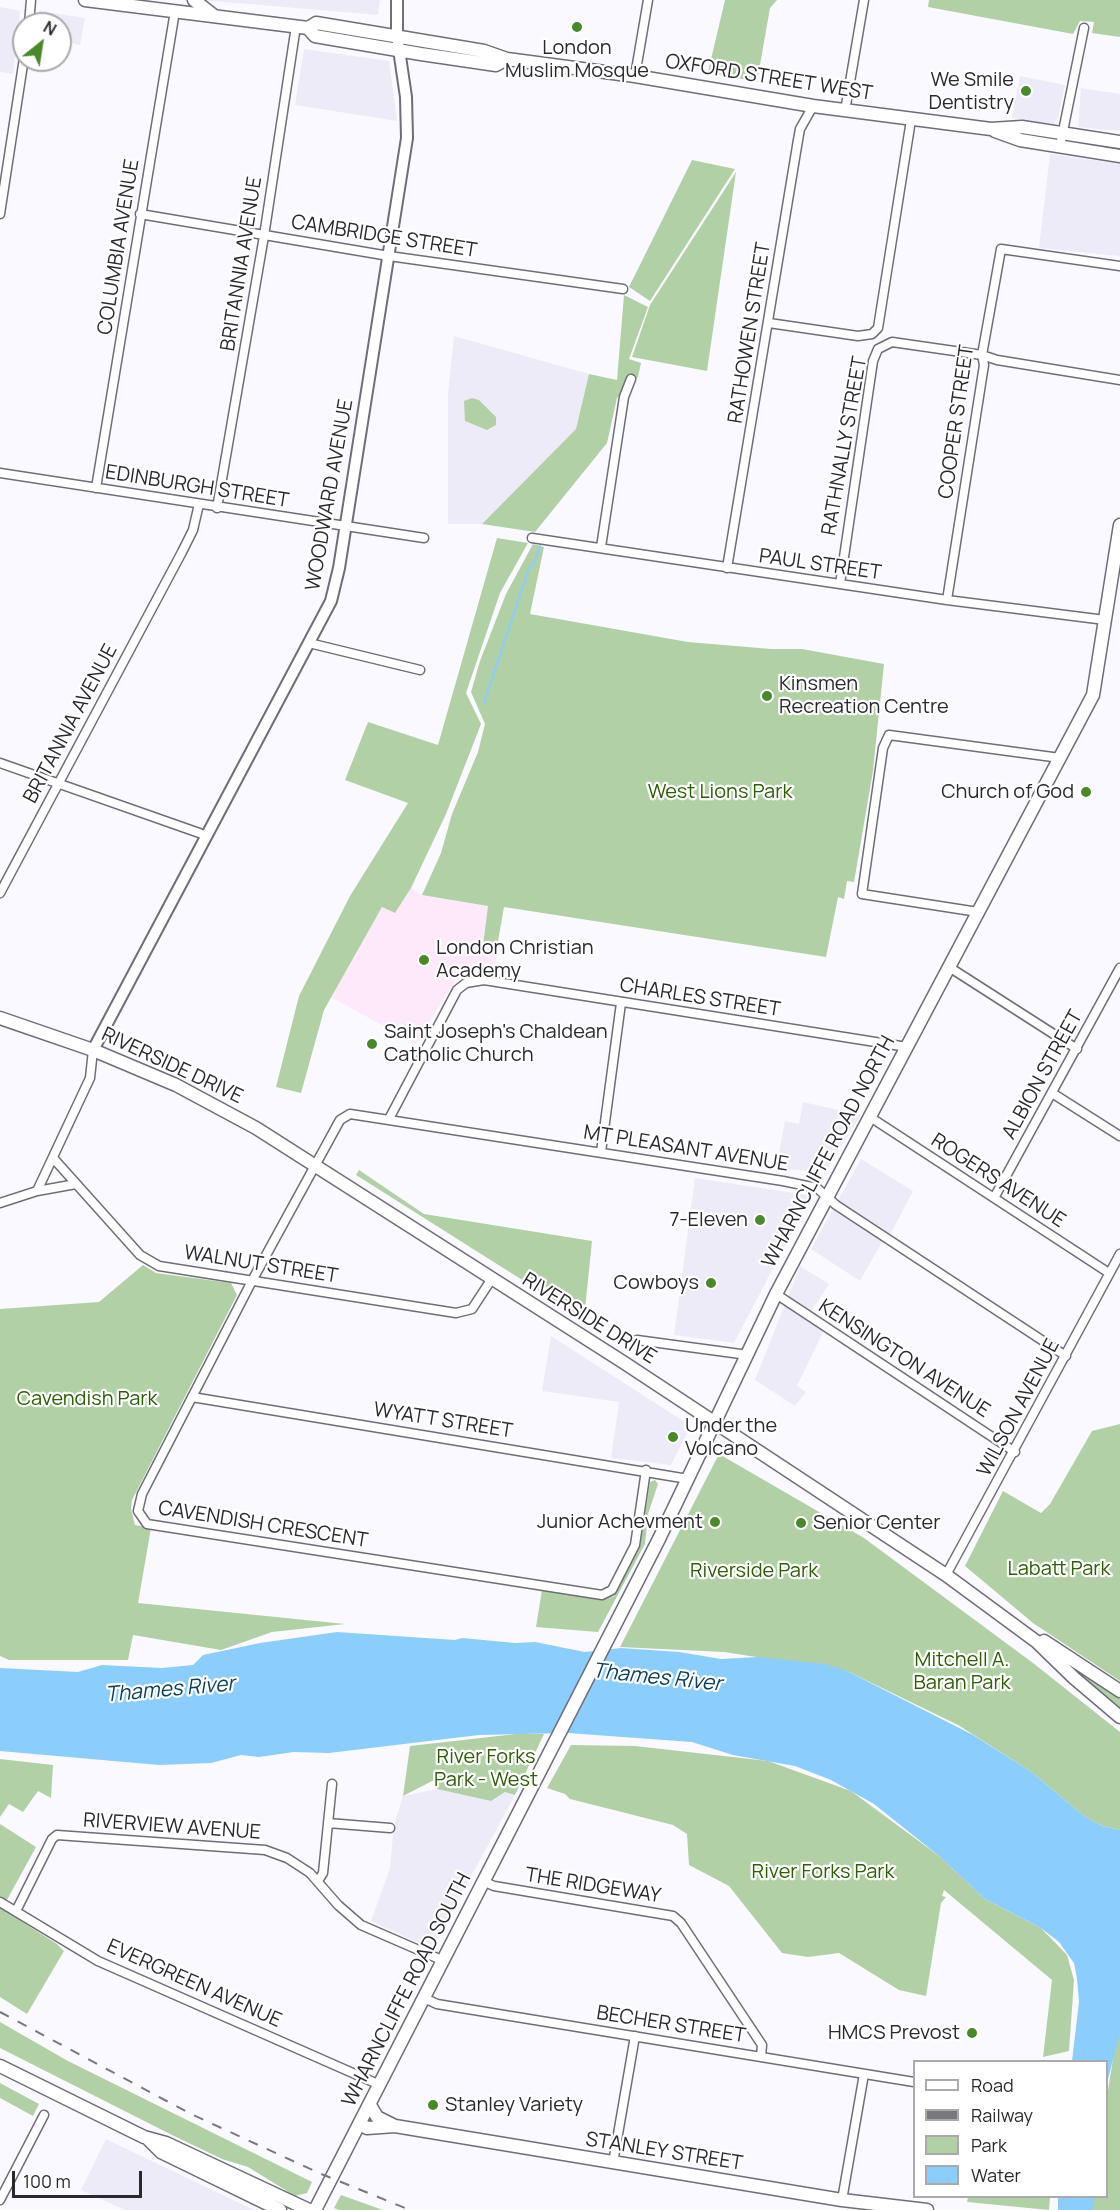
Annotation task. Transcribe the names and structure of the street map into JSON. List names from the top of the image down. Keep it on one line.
{"streets":{"main road":["OXFORD STREET WEST","RIVERSIDE DRIVE","WHARNCLIFFE ROAD NORTH","WHARNCLIFFE ROAD SOUTH","STANLEY STREET"],"street":["CAMBRIDGE STREET","COLUMBIA AVENUE","BRITANNIA AVENUE","RATHOWEN STREET","COOPER STREET","RATHNALLY STREET","EDINBURGH STREET","WOODWARD AVENUE","PAUL STREET","CHARLES STREET","ALBION STREET","MT PLEASANT AVENUE","ROGERS AVENUE","WALNUT STREET","KENSINGTON AVENUE","WILSON AVENUE","WYATT STREET","CAVENDISH CRESCENT","RIVERVIEW AVENUE","THE RIDGEWAY","EVERGREEN AVENUE","BECHER STREET"]},"crossings":[["OXFORD STREET WEST","COLUMBIA AVENUE"],["OXFORD STREET WEST","BRITANNIA AVENUE"],["OXFORD STREET WEST","RATHOWEN STREET"],["OXFORD STREET WEST","RATHNALLY STREET"],["OXFORD STREET WEST","WOODWARD AVENUE"],["CAMBRIDGE STREET","COLUMBIA AVENUE"],["CAMBRIDGE STREET","BRITANNIA AVENUE"],["CAMBRIDGE STREET","WOODWARD AVENUE"],["COLUMBIA AVENUE","EDINBURGH STREET"],["BRITANNIA AVENUE","EDINBURGH STREET"],["RATHOWEN STREET","RATHNALLY STREET"],["RATHOWEN STREET","PAUL STREET"],["COOPER STREET","RATHNALLY STREET"],["COOPER STREET","PAUL STREET"],["RATHNALLY STREET","PAUL STREET"],["EDINBURGH STREET","WOODWARD AVENUE"],["WOODWARD AVENUE","RIVERSIDE DRIVE"],["PAUL STREET","WHARNCLIFFE ROAD NORTH"],["CHARLES STREET","MT PLEASANT AVENUE"],["CHARLES STREET","WHARNCLIFFE ROAD NORTH"],["RIVERSIDE DRIVE","MT PLEASANT AVENUE"],["RIVERSIDE DRIVE","WHARNCLIFFE ROAD NORTH"],["RIVERSIDE DRIVE","WALNUT STREET"],["RIVERSIDE DRIVE","WILSON AVENUE"],["RIVERSIDE DRIVE","CAVENDISH CRESCENT"],["ALBION STREET","ROGERS AVENUE"],["MT PLEASANT AVENUE","WHARNCLIFFE ROAD NORTH"],["MT PLEASANT AVENUE","WILSON AVENUE"],["MT PLEASANT AVENUE","CAVENDISH CRESCENT"],["WHARNCLIFFE ROAD NORTH","ROGERS AVENUE"],["WHARNCLIFFE ROAD NORTH","KENSINGTON AVENUE"],["WHARNCLIFFE ROAD NORTH","WYATT STREET"],["WHARNCLIFFE ROAD NORTH","WHARNCLIFFE ROAD SOUTH"],["ROGERS AVENUE","WILSON AVENUE"],["WALNUT STREET","CAVENDISH CRESCENT"],["KENSINGTON AVENUE","WILSON AVENUE"],["WYATT STREET","CAVENDISH CRESCENT"],["RIVERVIEW AVENUE","EVERGREEN AVENUE"],["RIVERVIEW AVENUE","WHARNCLIFFE ROAD SOUTH"],["THE RIDGEWAY","WHARNCLIFFE ROAD SOUTH"],["THE RIDGEWAY","BECHER STREET"],["EVERGREEN AVENUE","WHARNCLIFFE ROAD SOUTH"],["WHARNCLIFFE ROAD SOUTH","BECHER STREET"],["WHARNCLIFFE ROAD SOUTH","STANLEY STREET"]],"water":["Thames River"],"parks":["West Lions Park","Cavendish Park","Labatt Park","Riverside Park","Mitchell A. Baran Park","River Forks Park - West","River Forks Park"],"places":["London Muslim Mosque","We Smile Dentistry","Kinsmen Recreation Centre","Church of God","London Christian Academy","Saint Joseph's Chaldean Catholic Church","7-Eleven","Cowboys","Under the Volcano","Junior Achevment","Senior Center","HMCS Prevost","Stanley Variety"],"legend":["Road","Railway","Park","Water"],"scale_bar":"100 m","north":"top right"}
